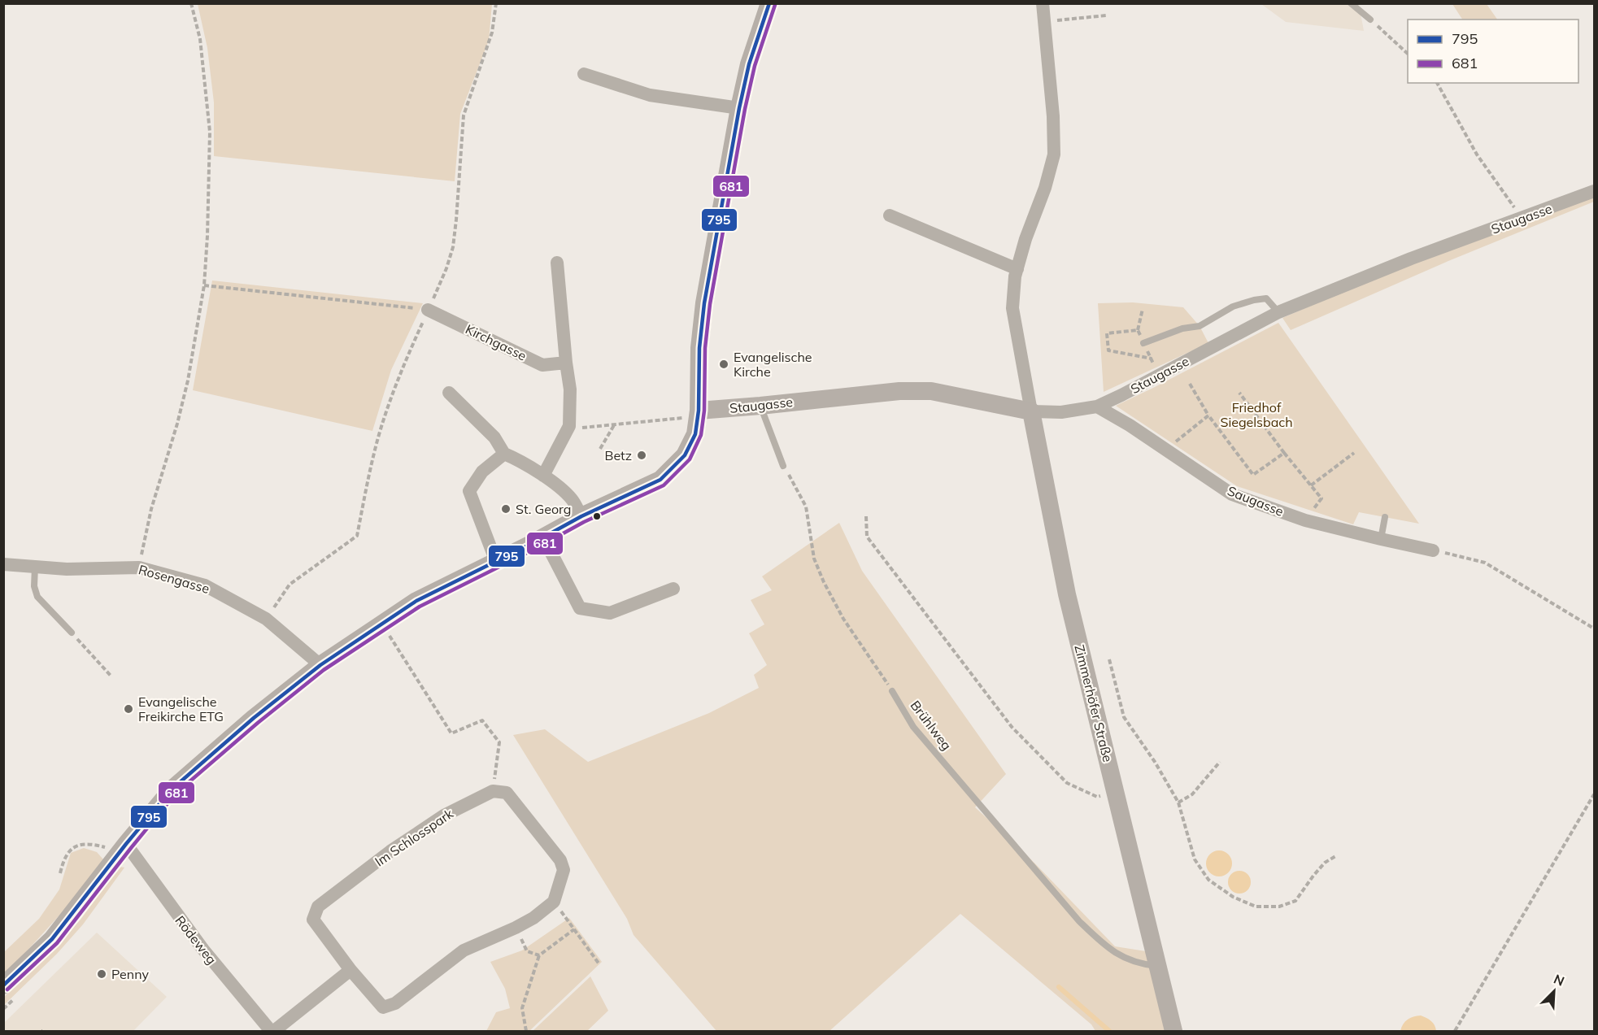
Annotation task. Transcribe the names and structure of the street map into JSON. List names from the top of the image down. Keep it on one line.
{"streets":{"main road":["Staugasse","Zimmerhöfer Straße"],"street":["Kirchgasse","Saugasse","Rosengasse","Im Schlosspark","Rödeweg"],"lane":["Brühlweg"]},"crossings":[["Staugasse","Saugasse"],["Staugasse","Zimmerhöfer Straße"],["Zimmerhöfer Straße","Brühlweg"]],"parks":["Friedhof Siegelsbach"],"places":["Evangelische Kirche","Betz","St. Georg","Evangelische Freikirche ETG","Penny"],"lines":["transit line 795","transit line 681"],"legend":["795","681"],"north":"top right"}
